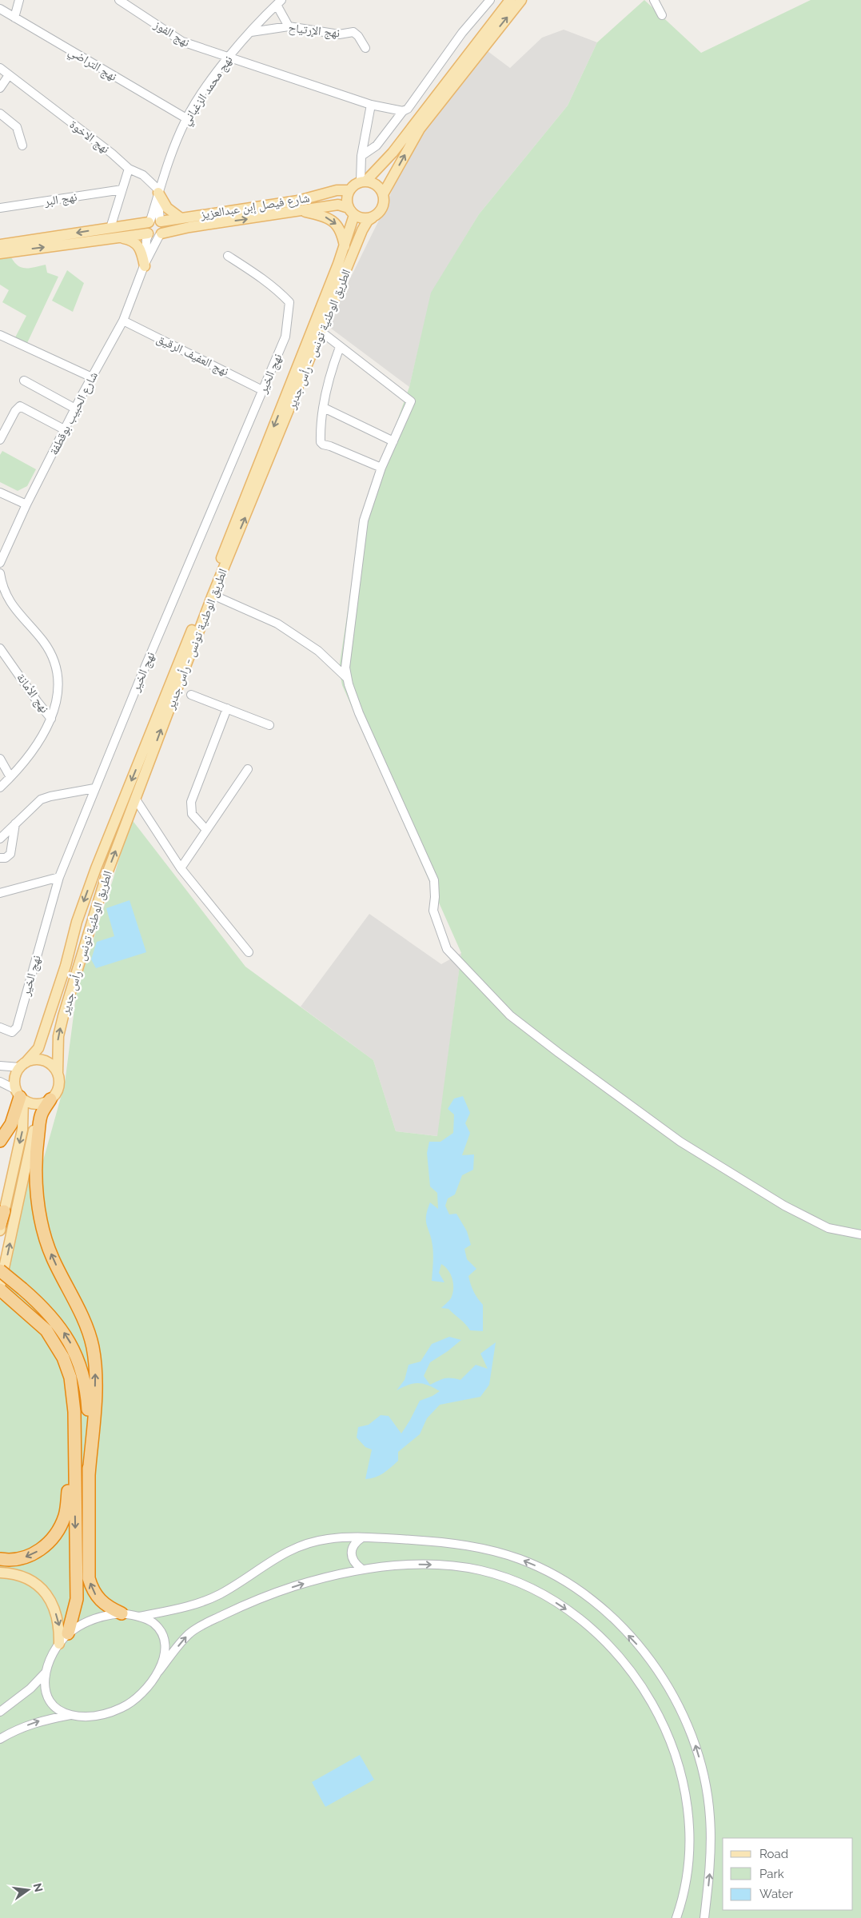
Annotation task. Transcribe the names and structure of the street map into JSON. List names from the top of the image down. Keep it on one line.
{"streets":{"main road":["شارع فيصل إبن عبدالعزيز","الطريق الوطنية تونس - رأس جدير"],"street":["نهج الإرتياح","نهج الفوز","نهج التراضي","نهج محمد الزغباني","نهج الاخوة","نهج البر","نهج العفيف الرقيق","نهج الخير","شارع الحبيب بوقطفة","نهج الأمانة"]},"crossings":[["نهج الإرتياح","نهج محمد الزغباني"],["نهج الفوز","نهج محمد الزغباني"],["نهج التراضي","نهج محمد الزغباني"],["نهج محمد الزغباني","نهج الاخوة"],["نهج محمد الزغباني","شارع فيصل إبن عبدالعزيز"],["نهج محمد الزغباني","شارع الحبيب بوقطفة"],["شارع فيصل إبن عبدالعزيز","الطريق الوطنية تونس - رأس جدير"],["شارع فيصل إبن عبدالعزيز","شارع الحبيب بوقطفة"],["نهج العفيف الرقيق","نهج الخير"],["نهج العفيف الرقيق","شارع الحبيب بوقطفة"]],"legend":["Road","Park","Water"],"north":"right"}
